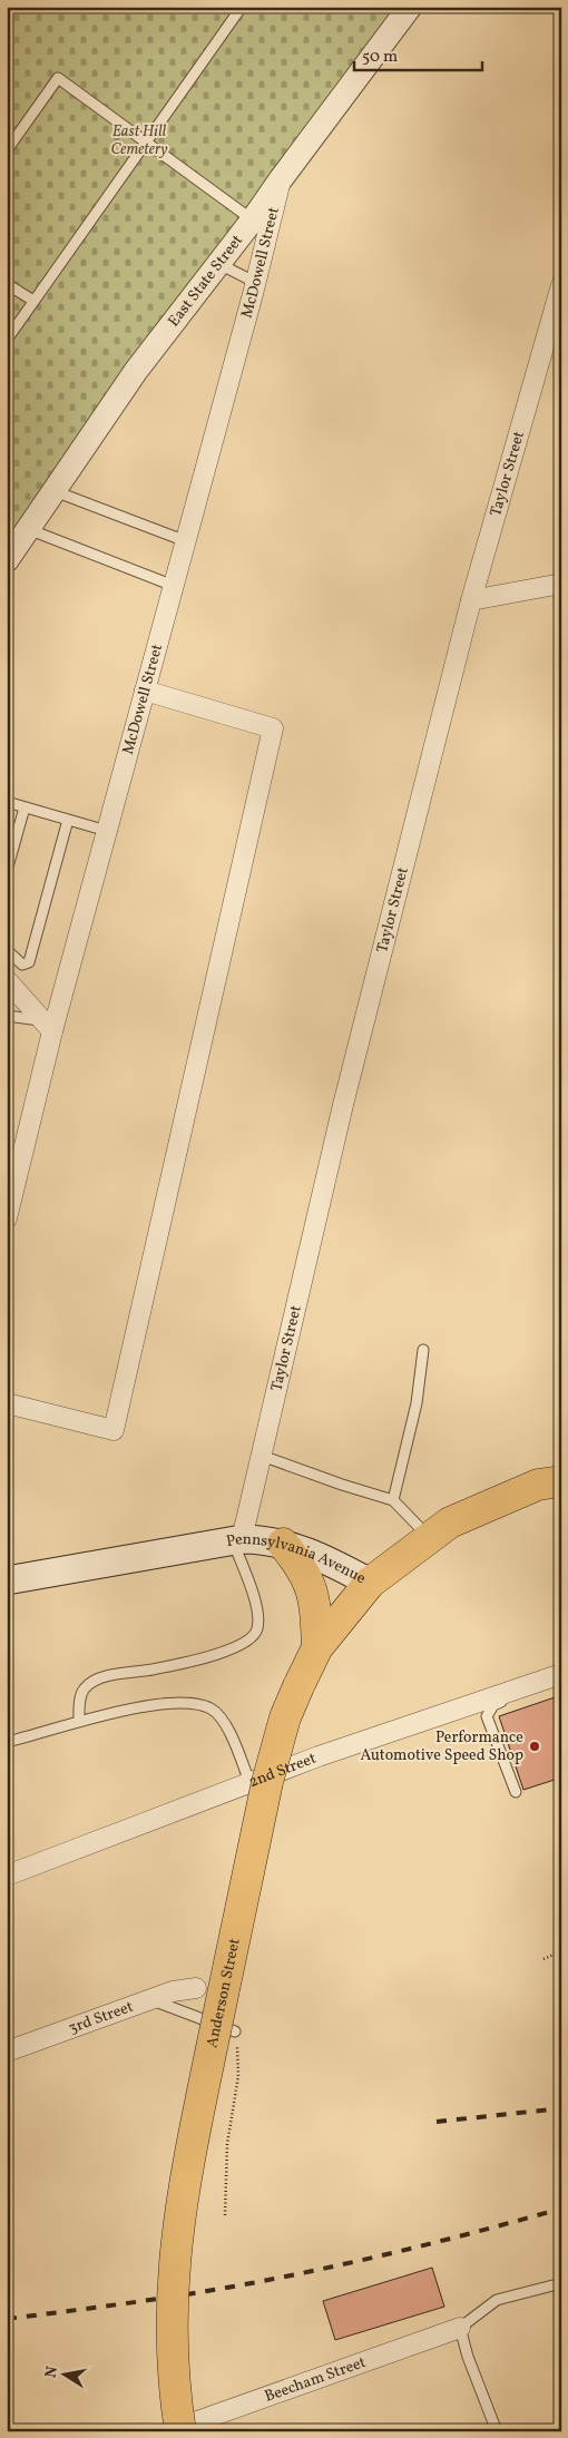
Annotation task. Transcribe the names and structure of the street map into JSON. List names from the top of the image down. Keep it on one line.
{"streets":{"highway":["Pennsylvania Avenue","Anderson Street"],"street":["McDowell Street","East State Street","Taylor Street","2nd Street","3rd Street","Beecham Street"]},"crossings":[["McDowell Street","East State Street"],["Taylor Street","Pennsylvania Avenue"],["Pennsylvania Avenue","Anderson Street"]],"parks":["East Hill Cemetery"],"places":["Performance Automotive Speed Shop"],"scale_bar":"50 m","north":"left"}
